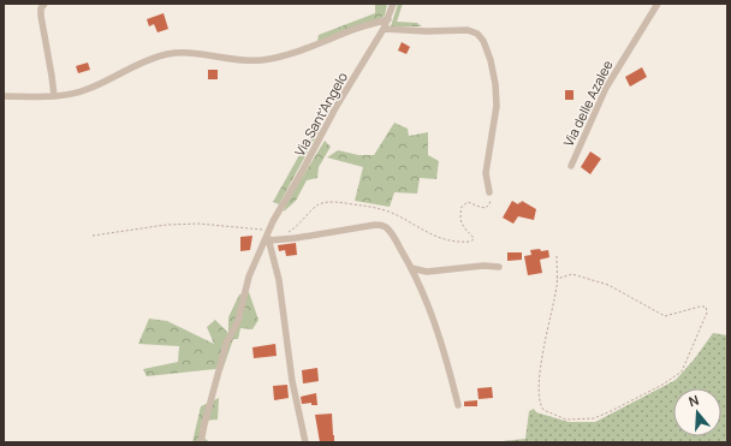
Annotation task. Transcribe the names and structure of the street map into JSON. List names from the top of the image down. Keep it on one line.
{"streets":{"street":["Via delle Azalee","Via Sant'Angelo"]},"north":"top"}
